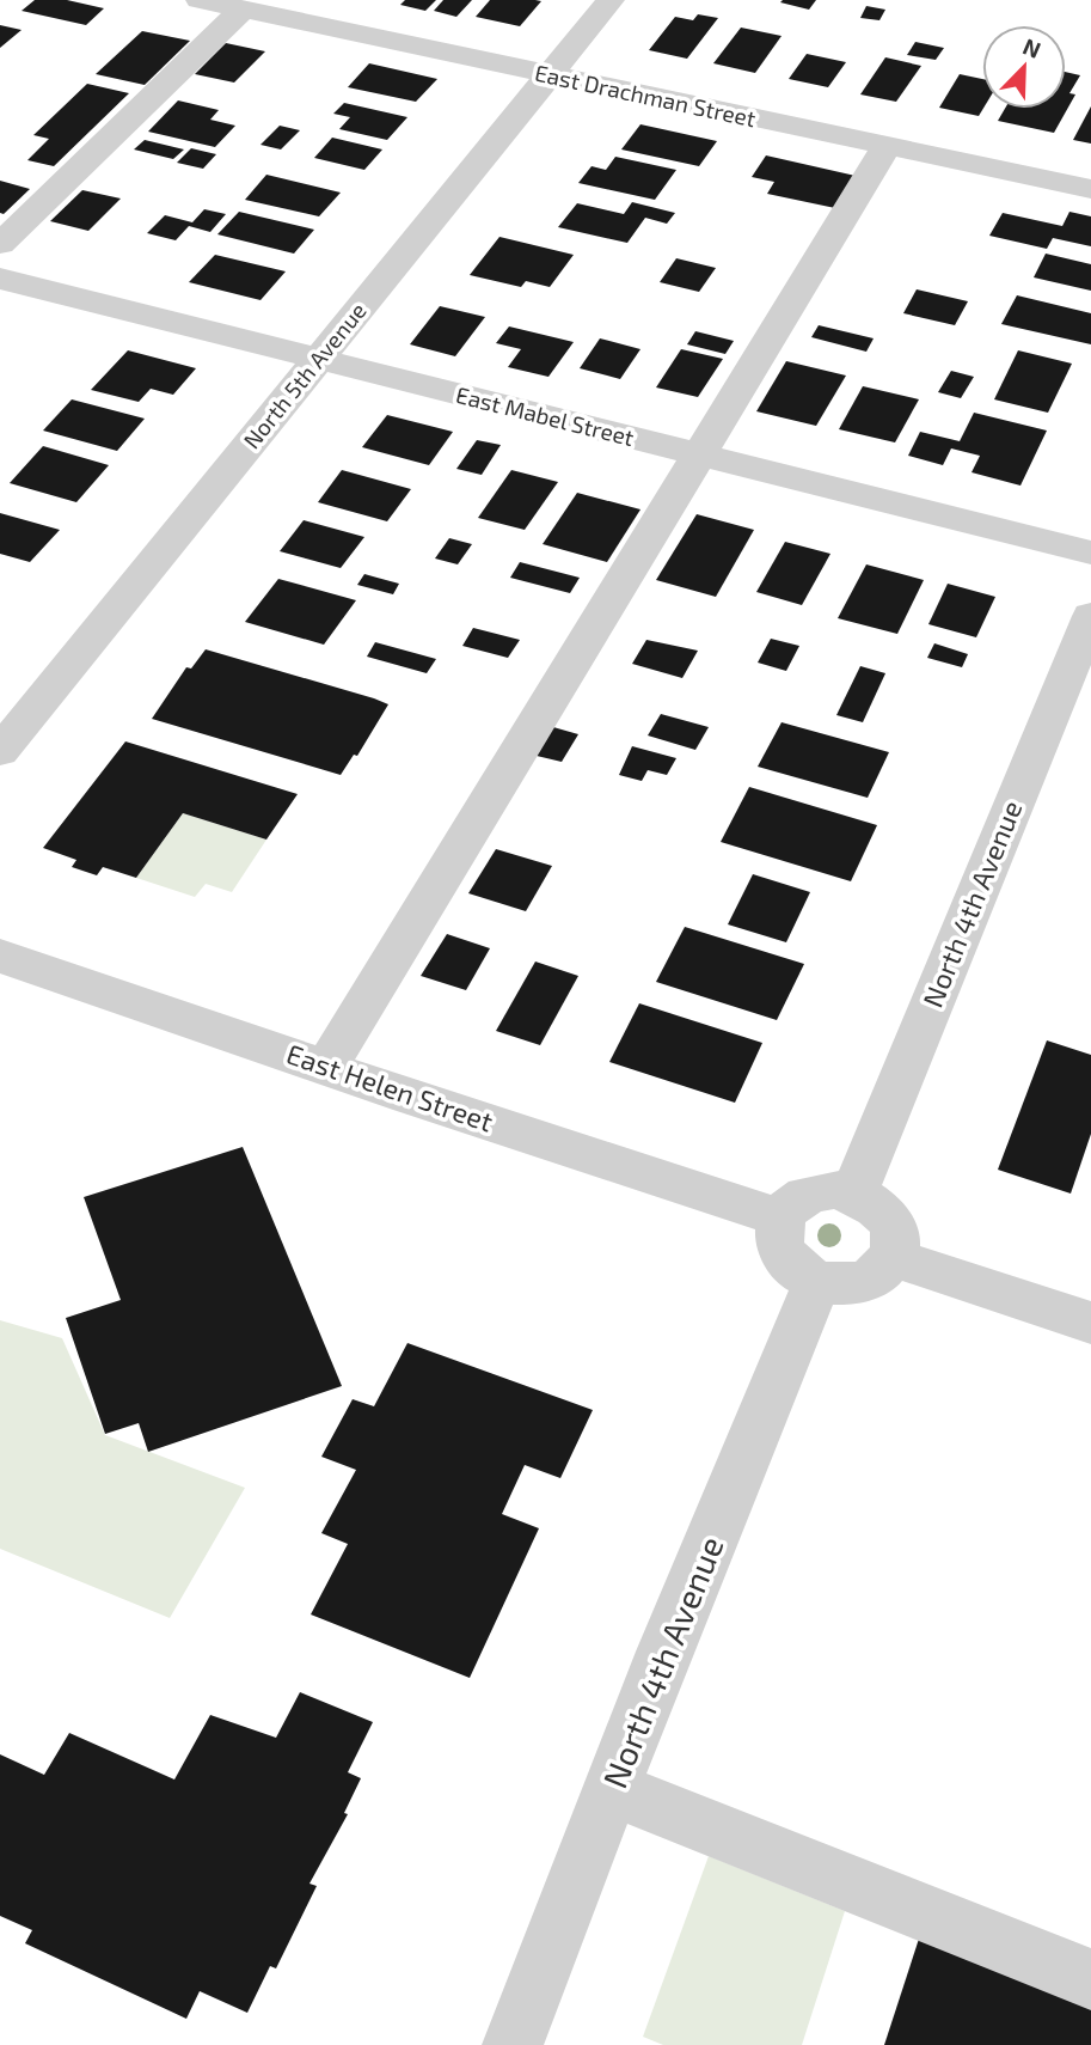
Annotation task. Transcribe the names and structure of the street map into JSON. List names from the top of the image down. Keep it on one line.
{"streets":{"street":["East Drachman Street","North 5th Avenue","East Mabel Street","North 4th Avenue","East Helen Street"]},"crossings":[["East Drachman Street","North 5th Avenue"],["North 5th Avenue","East Mabel Street"],["North 4th Avenue","East Helen Street"]],"north":"top right"}
